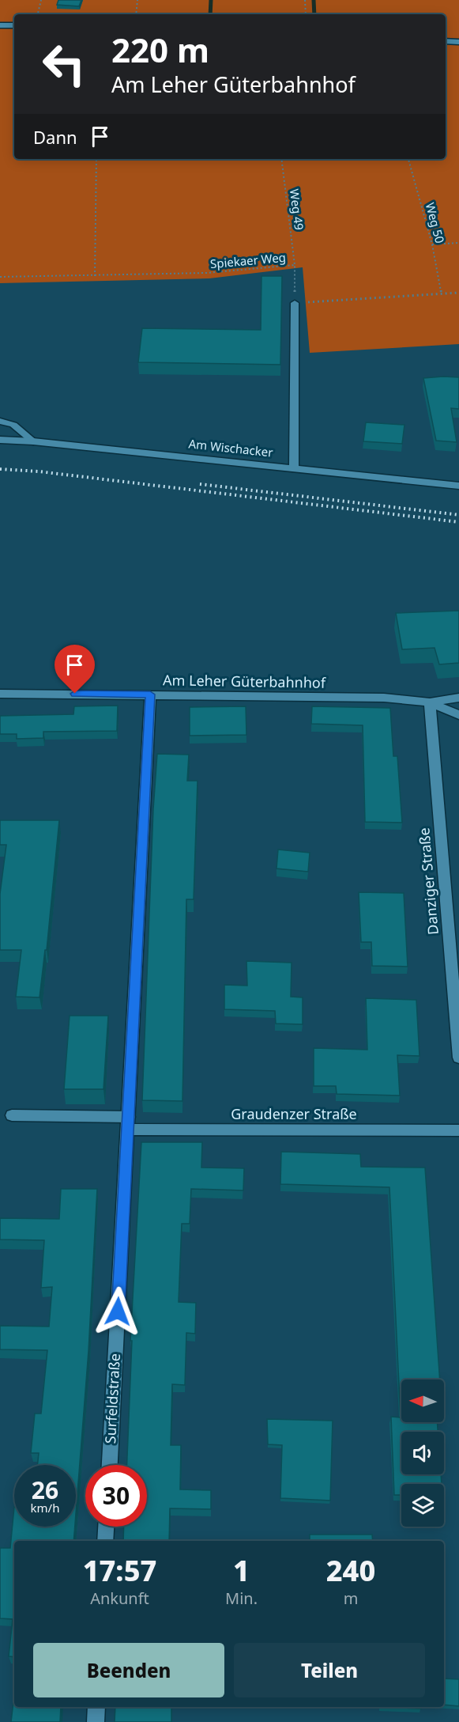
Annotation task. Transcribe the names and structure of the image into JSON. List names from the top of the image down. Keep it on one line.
{"streets":{"street":["Am Wischacker","Am Leher Güterbahnhof","Danziger Straße","Graudenzer Straße","Surfeldstraße"],"path":["Weg 49","Weg 50","Spiekaer Weg"]},"crossings":[["Weg 49","Spiekaer Weg"],["Am Leher Güterbahnhof","Danziger Straße"],["Am Leher Güterbahnhof","Surfeldstraße"],["Graudenzer Straße","Surfeldstraße"]],"north":"left","page":{"turn":["220 m","Am Leher Güterbahnhof"],"then":"Dann","speed":"26 km/h","limit":"30","eta":["17:57","Ankunft","1","Min.","240","m"],"buttons":["Beenden","Teilen"]}}
